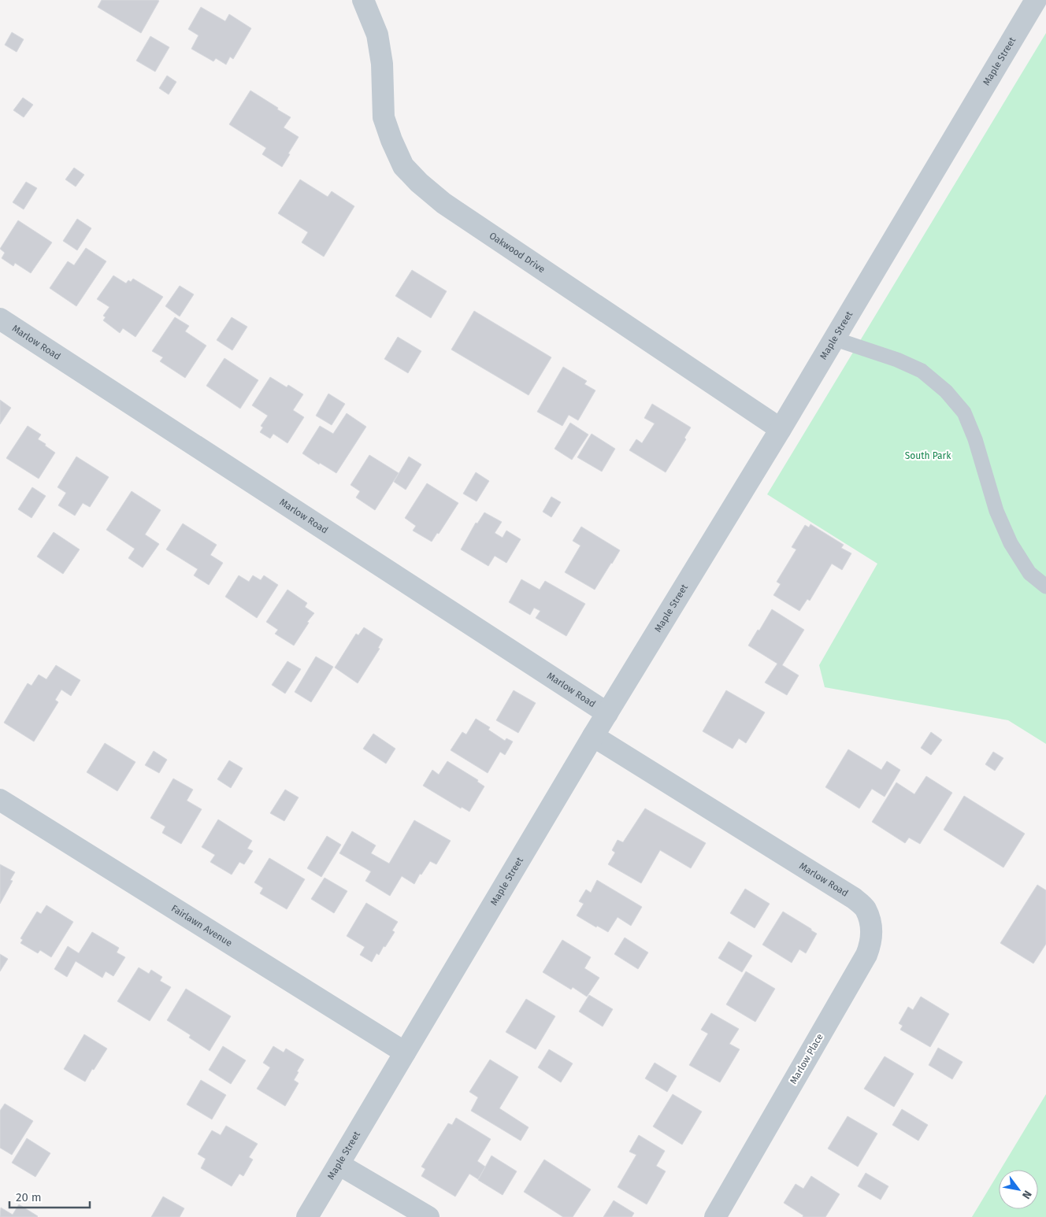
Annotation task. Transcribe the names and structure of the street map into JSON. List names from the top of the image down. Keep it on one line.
{"streets":{"street":["Maple Street","Oakwood Drive","Marlow Road","Fairlawn Avenue","Marlow Place"]},"crossings":[["Maple Street","Oakwood Drive"],["Maple Street","Marlow Road"],["Maple Street","Fairlawn Avenue"],["Marlow Road","Marlow Place"]],"parks":["South Park"],"scale_bar":"20 m","north":"bottom right"}
